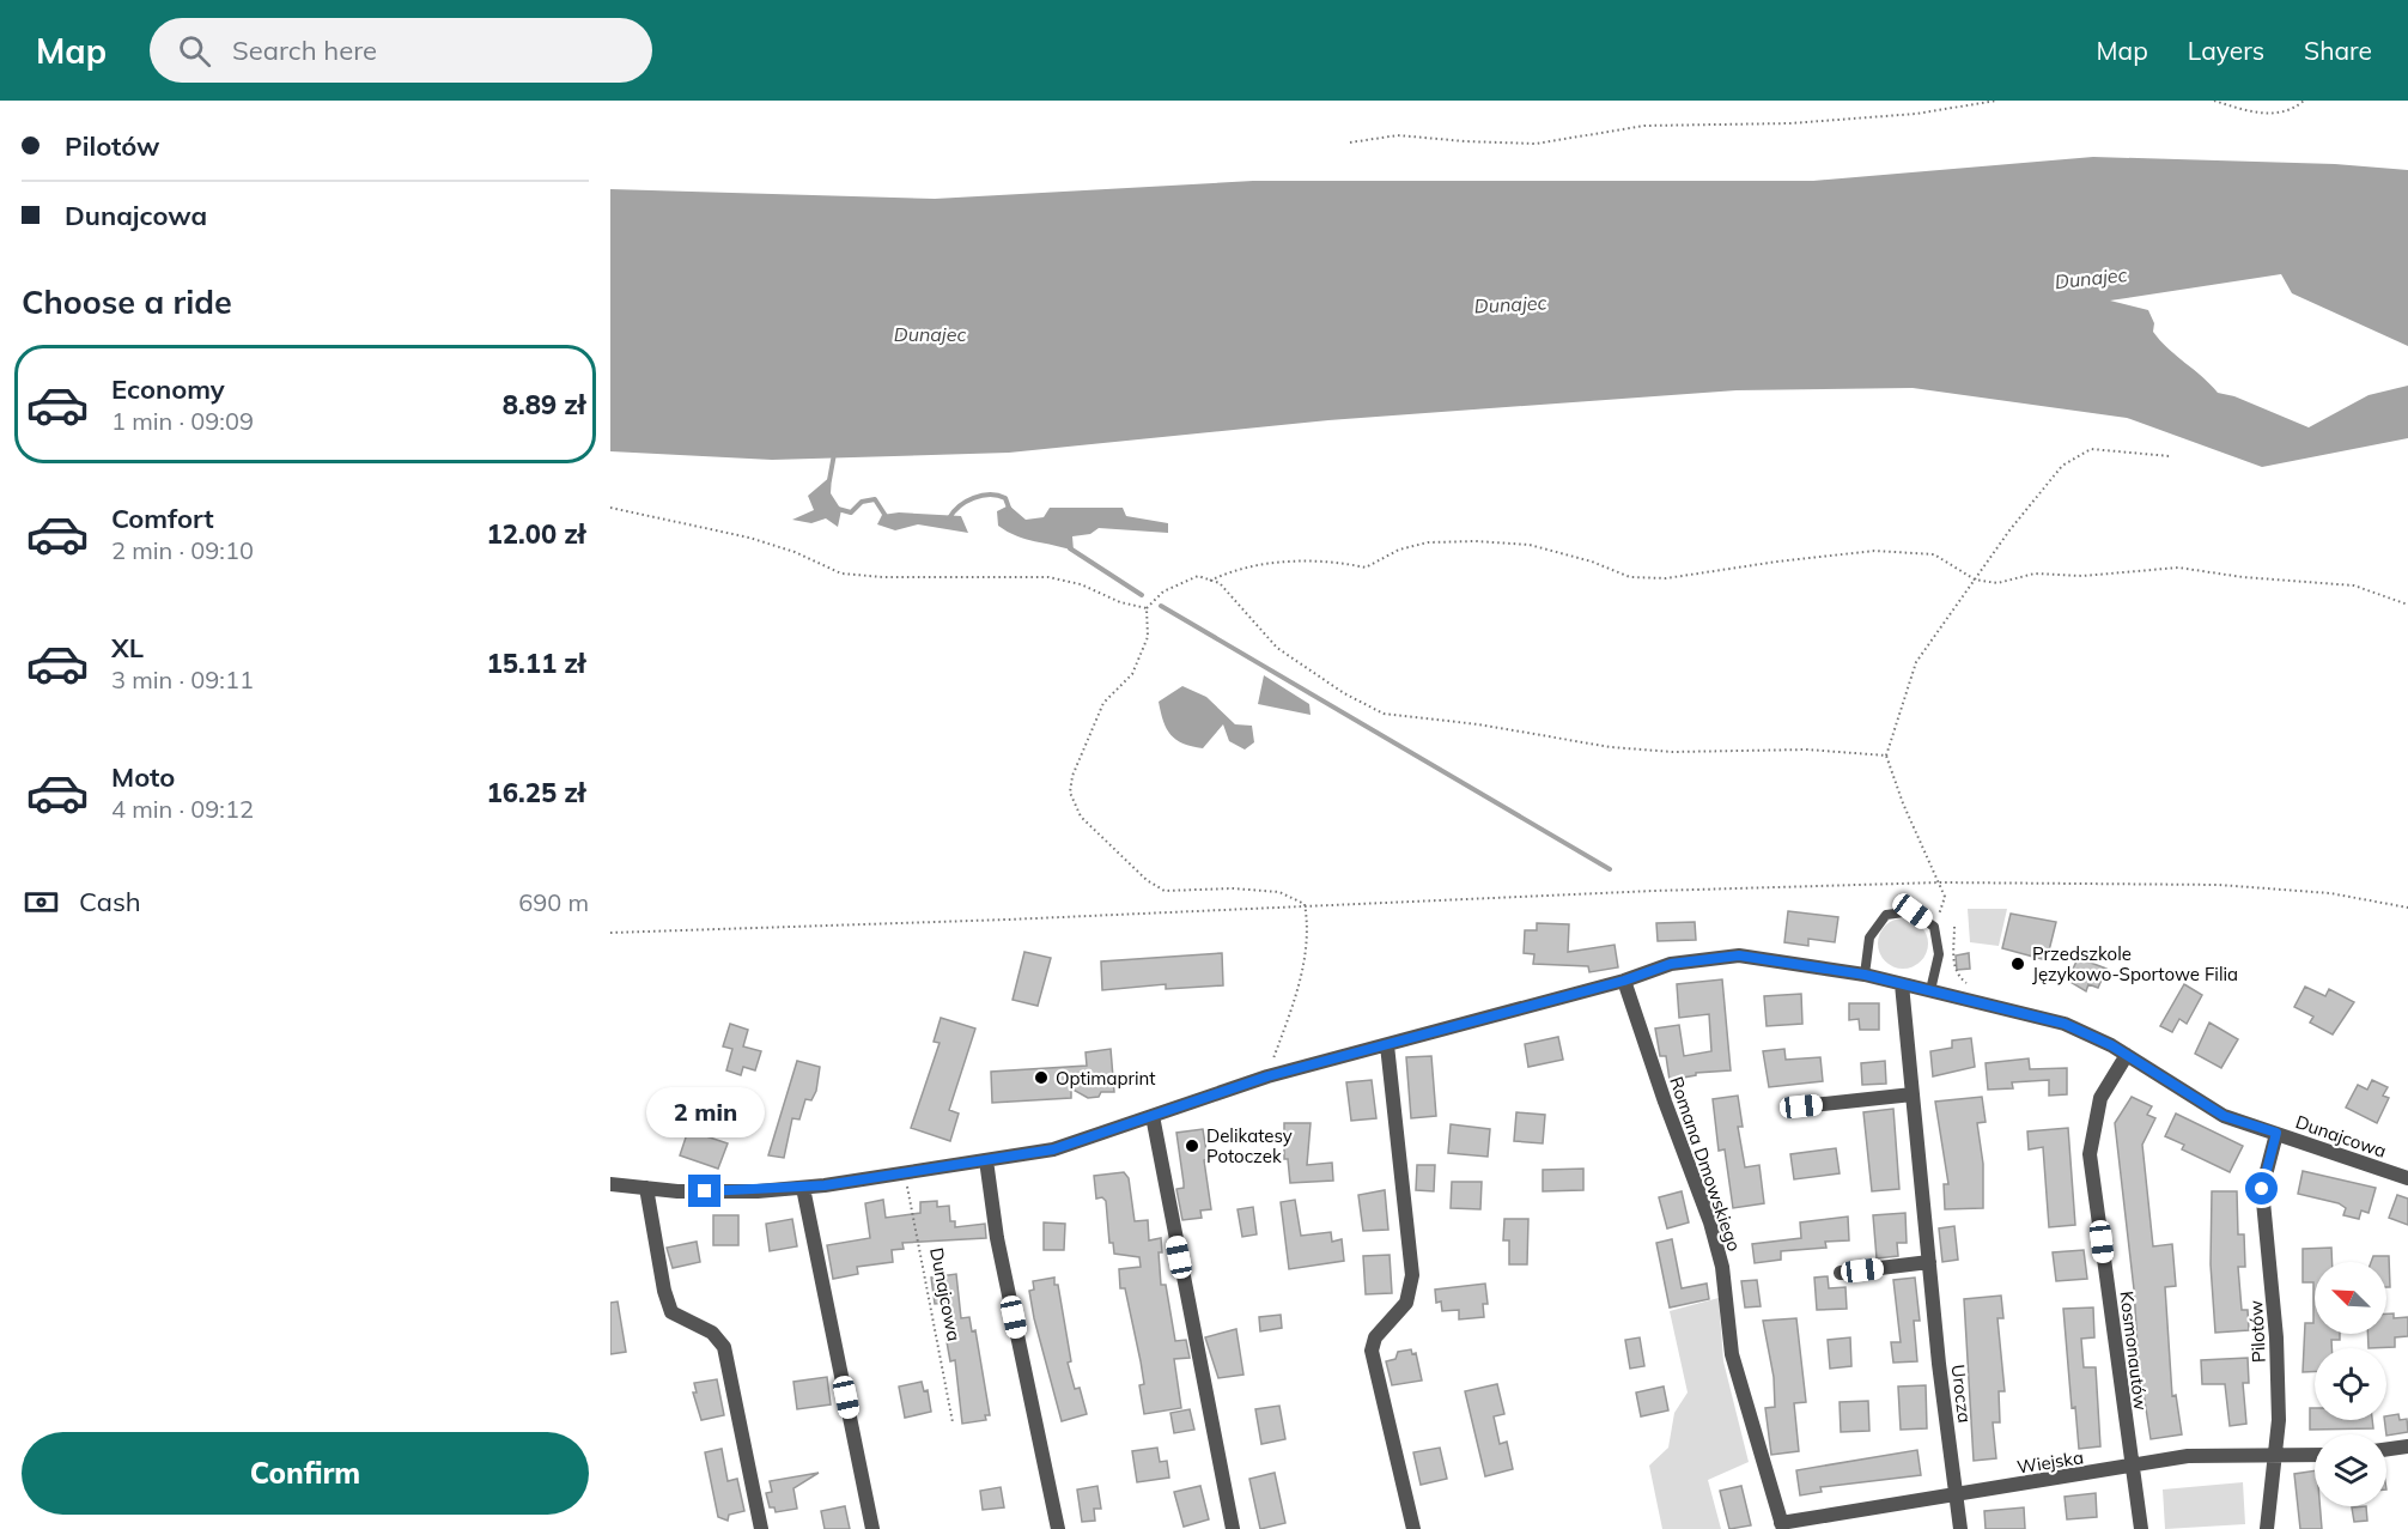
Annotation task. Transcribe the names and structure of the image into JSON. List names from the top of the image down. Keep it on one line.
{"streets":{"street":["Dunajcowa","Romana Dmowskiego","Pilotów","Kosmonautów","Urocza","Wiejska"]},"crossings":[["Dunajcowa","Romana Dmowskiego"],["Dunajcowa","Pilotów"],["Dunajcowa","Kosmonautów"],["Dunajcowa","Urocza"],["Romana Dmowskiego","Wiejska"],["Pilotów","Wiejska"],["Kosmonautów","Wiejska"],["Urocza","Wiejska"]],"water":["Dunajec"],"places":["Przedszkole Językowo-Sportowe Filia","Optimaprint","Delikatesy Potoczek"],"north":"top left","page":{"header":"Map","search":"Search here","nav":["Map","Layers","Share"],"banner":["Pilotów","Dunajcowa"],"heading":"Choose a ride","list":[{"name":"Economy","note":"1 min · 09:09","value":"8.89 zł"},{"name":"Comfort","note":"2 min · 09:10","value":"12.00 zł"},{"name":"XL","note":"3 min · 09:11","value":"15.11 zł"},{"name":"Moto","note":"4 min · 09:12","value":"16.25 zł"}],"pay":["Cash","690 m"],"bubble":"2 min","buttons":"Confirm"}}
